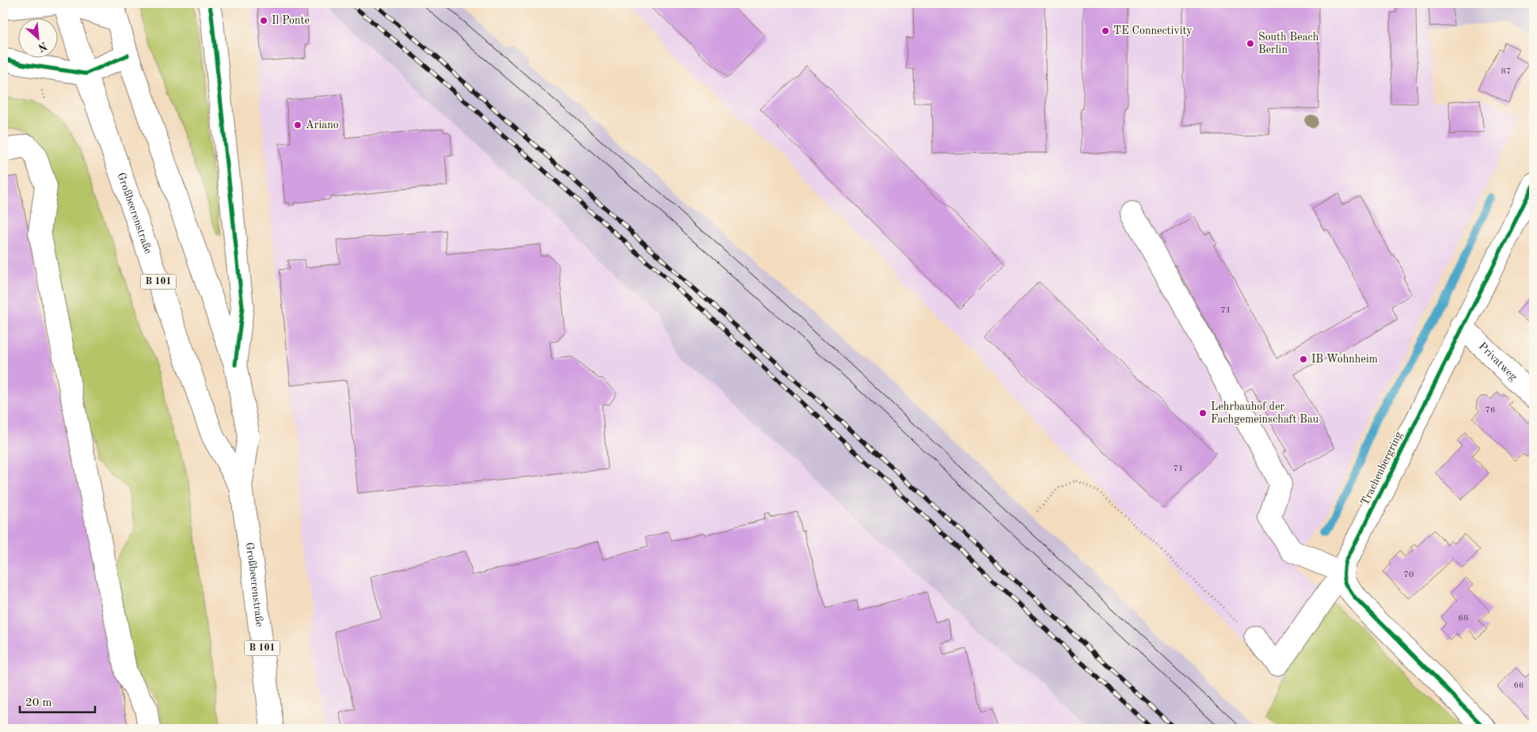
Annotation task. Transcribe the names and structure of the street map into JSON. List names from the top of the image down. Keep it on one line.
{"streets":{"main road":["Großbeerenstraße","B 101","Privatweg","Trachenbergring"]},"crossings":[["Privatweg","Trachenbergring"]],"places":["Il Ponte","TE Connectivity","South Beach Berlin","Ariano","IB Wohnheim","Lehrbauhof der Fachgemeinschaft Bau"],"house_numbers":["87","71","76","71","70","68","66"],"scale_bar":"20 m","north":"bottom right"}
